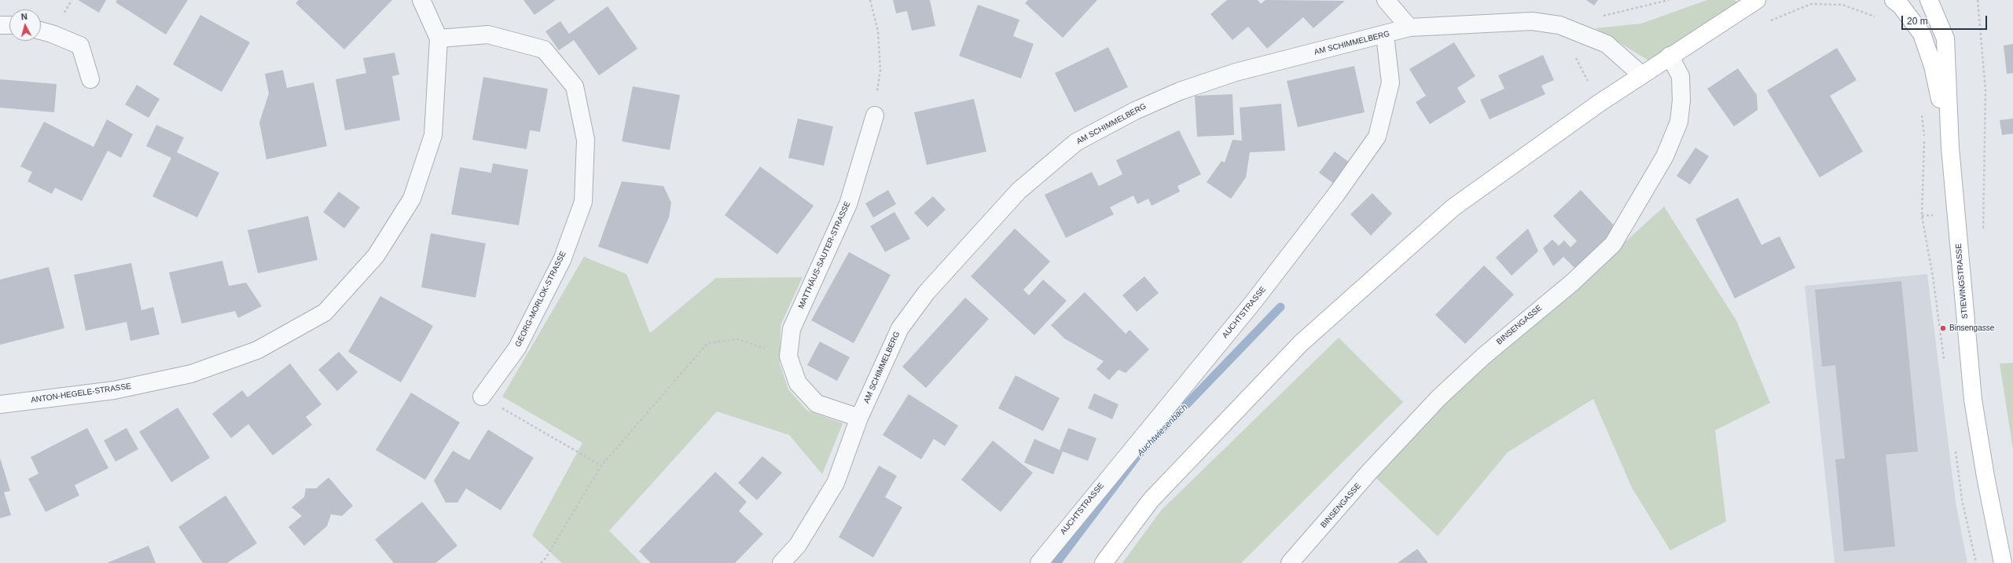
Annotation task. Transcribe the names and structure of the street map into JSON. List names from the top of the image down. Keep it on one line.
{"streets":{"street":["AM SCHIMMELBERG","MATTHÄUS-SAUTER-STRASSE","STIEWINGSTRASSE","GEORG-MORLOK-STRASSE","AUCHTSTRASSE","BINSENGASSE","ANTON-HEGELE-STRASSE"]},"crossings":[["AM SCHIMMELBERG","MATTHÄUS-SAUTER-STRASSE"],["AM SCHIMMELBERG","AUCHTSTRASSE"],["GEORG-MORLOK-STRASSE","ANTON-HEGELE-STRASSE"]],"water":["Auchtwiesenbach"],"places":["Binsengasse"],"scale_bar":"20 m","north":"top"}
